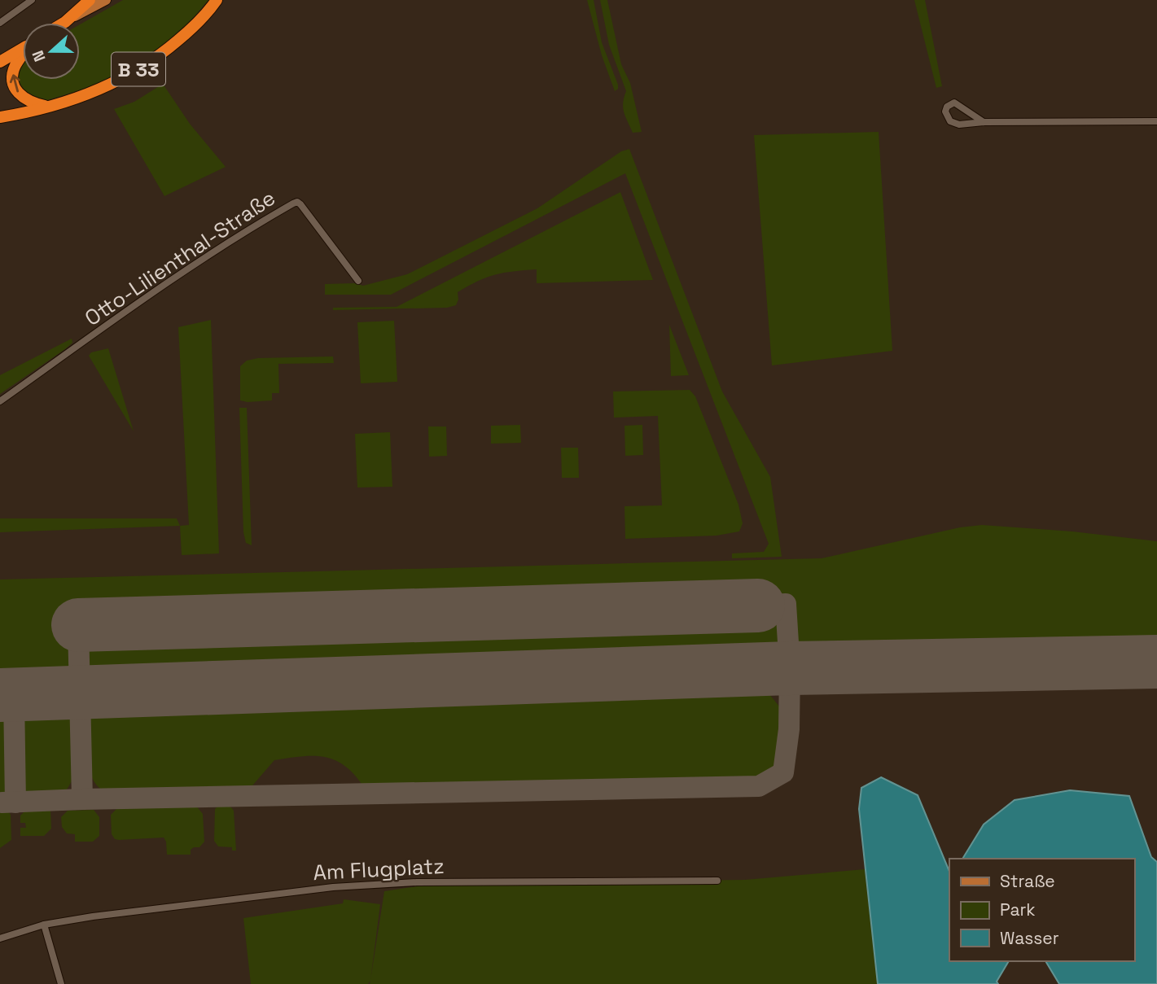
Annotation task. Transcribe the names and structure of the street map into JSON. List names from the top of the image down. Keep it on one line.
{"streets":{"highway":["B 33"],"street":["Otto-Lilienthal-Straße","Am Flugplatz"]},"legend":["Straße","Park","Wasser"],"north":"left"}
